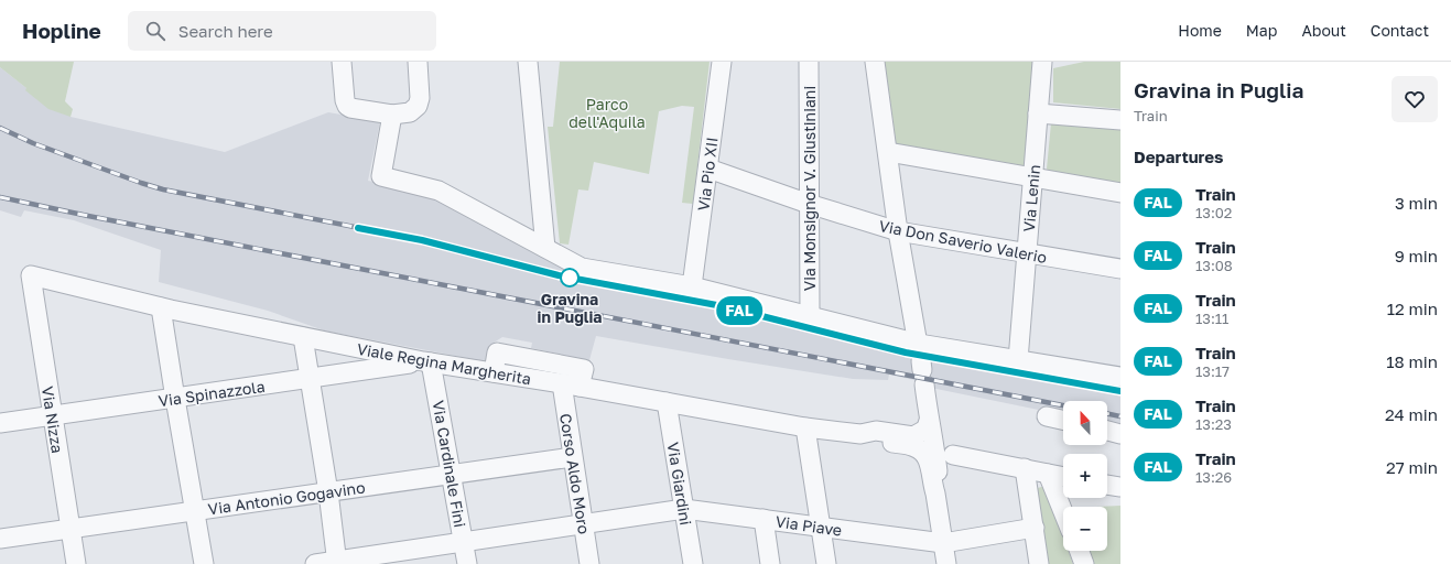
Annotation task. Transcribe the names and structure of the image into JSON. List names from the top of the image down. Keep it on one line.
{"streets":{"street":["Via Pio XII","Via Monsignor V. Giustiniani","Via Lenin","Via Don Saverio Valerio","Viale Regina Margherita","Via Spinazzola","Via Nizza","Via Cardinale Fini","Corso Aldo Moro","Via Giardini","Via Antonio Gogavino","Via Piave"]},"crossings":[["Via Pio XII","Via Don Saverio Valerio"],["Via Monsignor V. Giustiniani","Via Don Saverio Valerio"],["Via Lenin","Via Don Saverio Valerio"],["Viale Regina Margherita","Via Spinazzola"],["Viale Regina Margherita","Via Nizza"],["Viale Regina Margherita","Via Cardinale Fini"],["Viale Regina Margherita","Corso Aldo Moro"],["Viale Regina Margherita","Via Giardini"],["Via Spinazzola","Via Nizza"],["Via Spinazzola","Via Cardinale Fini"],["Via Nizza","Via Antonio Gogavino"],["Via Cardinale Fini","Via Antonio Gogavino"],["Via Cardinale Fini","Via Piave"],["Corso Aldo Moro","Via Antonio Gogavino"],["Corso Aldo Moro","Via Piave"],["Via Giardini","Via Piave"]],"parks":["Parco dell'Aquila"],"places":["Gravina in Puglia"],"north":"top","page":{"header":"Hopline","search":"Search here","nav":["Home","Map","About","Contact"],"on_map":"FAL","heading":[["Gravina in Puglia","Train"],"Departures"],"list":[{"mark":"FAL","name":"Train","note":"13:02","value":"3 min"},{"mark":"FAL","name":"Train","note":"13:08","value":"9 min"},{"mark":"FAL","name":"Train","note":"13:11","value":"12 min"},{"mark":"FAL","name":"Train","note":"13:17","value":"18 min"},{"mark":"FAL","name":"Train","note":"13:23","value":"24 min"},{"mark":"FAL","name":"Train","note":"13:26","value":"27 min"}],"map_buttons":["+","−"]}}
